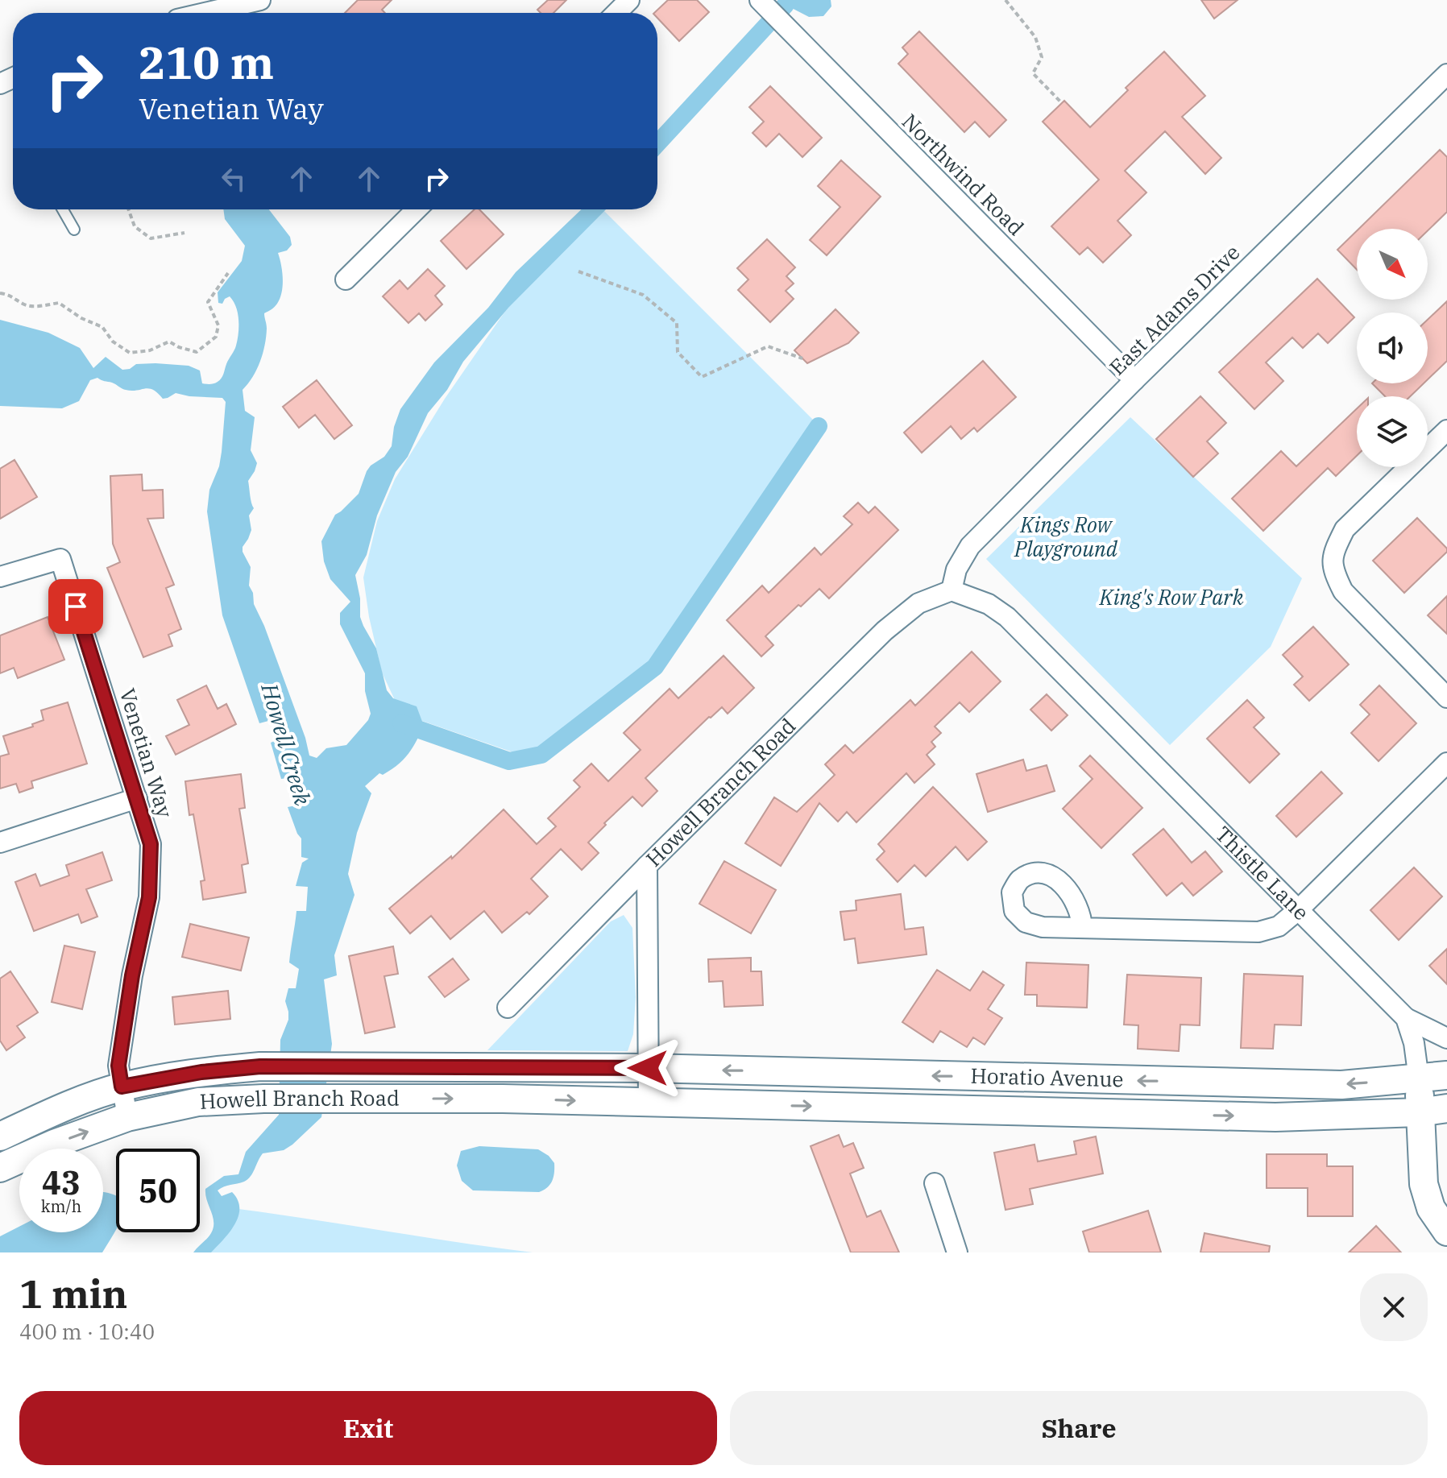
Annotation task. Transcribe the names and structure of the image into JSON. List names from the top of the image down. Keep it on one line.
{"streets":{"main road":["Howell Branch Road","Thistle Lane","Horatio Avenue"],"street":["Northwind Road","East Adams Drive","Venetian Way"]},"crossings":[["Northwind Road","East Adams Drive"],["East Adams Drive","Howell Branch Road"],["East Adams Drive","Thistle Lane"],["Venetian Way","Howell Branch Road"],["Howell Branch Road","Thistle Lane"],["Howell Branch Road","Horatio Avenue"],["Thistle Lane","Horatio Avenue"]],"water":["Howell Creek"],"parks":["Kings Row Playground","King's Row Park"],"north":"bottom right","page":{"turn":["210 m","Venetian Way"],"speed":"43 km/h","limit":"50","heading":["1 min","400 m · 10:40"],"buttons":["Exit","Share"]}}
